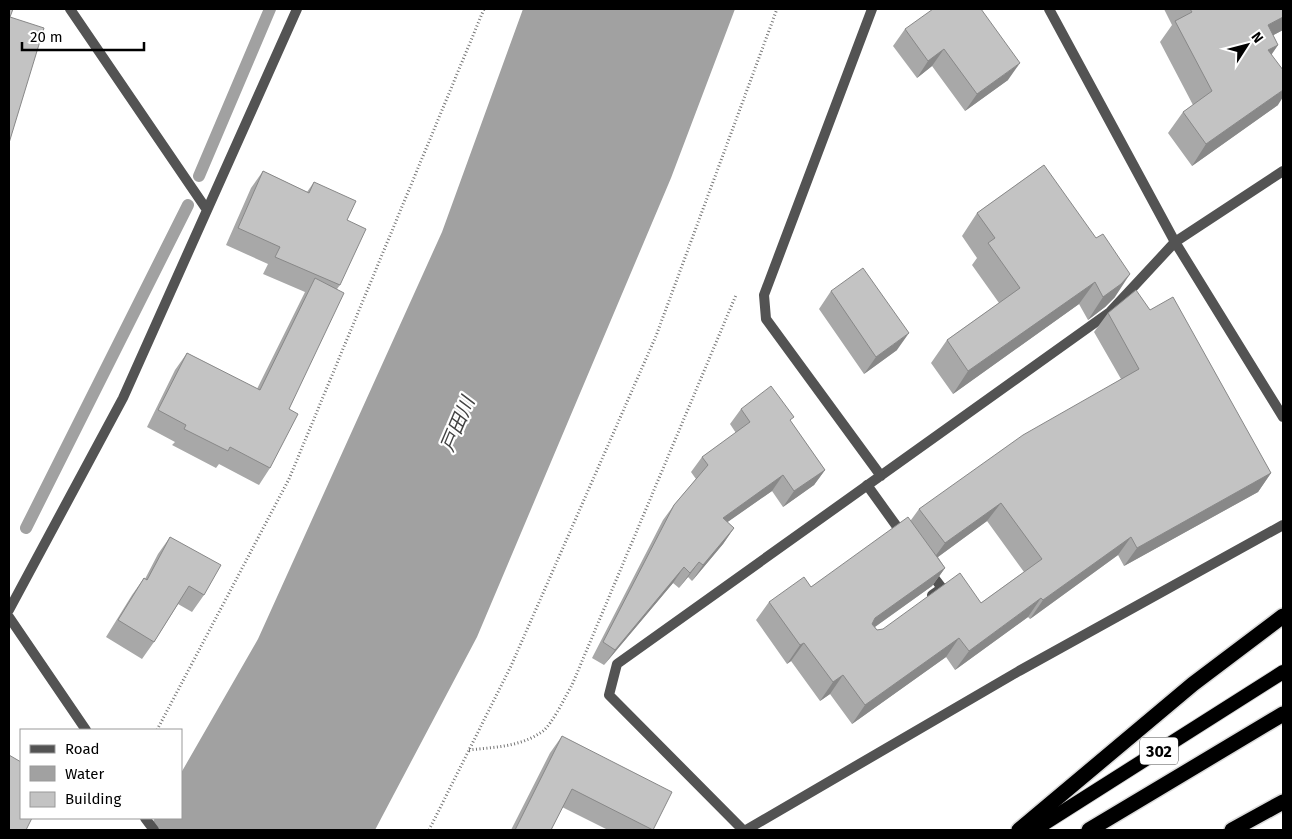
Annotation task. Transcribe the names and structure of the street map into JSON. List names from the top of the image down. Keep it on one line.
{"streets":{"highway":["302"]},"water":["戸田川"],"legend":["Road","Water","Building"],"scale_bar":"20 m","north":"top right"}
